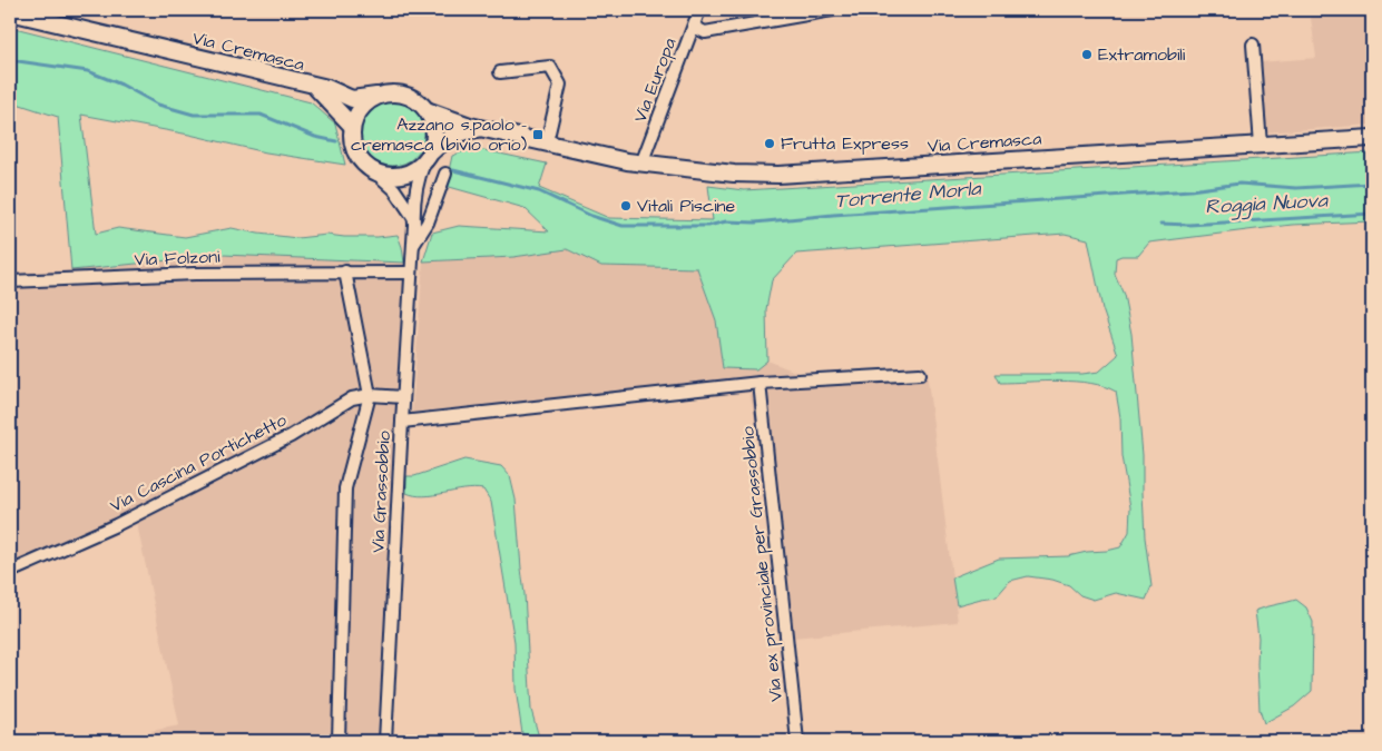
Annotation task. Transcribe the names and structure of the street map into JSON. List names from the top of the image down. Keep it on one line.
{"streets":{"main road":["Via Cremasca"],"street":["Via Europa","Via Folzoni","Via Cascina Portichetto","Via Grassobbio","Via ex provinciale per Grassobbio"]},"crossings":[["Via Cremasca","Via Europa"],["Via Cremasca","Via Grassobbio"],["Via Folzoni","Via Grassobbio"],["Via Cascina Portichetto","Via Grassobbio"]],"water":["Torrente Morla","Roggia Nuova"],"places":{"other":["Extramobili","Frutta Express","Vitali Piscine"],"transit":["Azzano s.paolo - cremasca (bivio orio)"]}}
